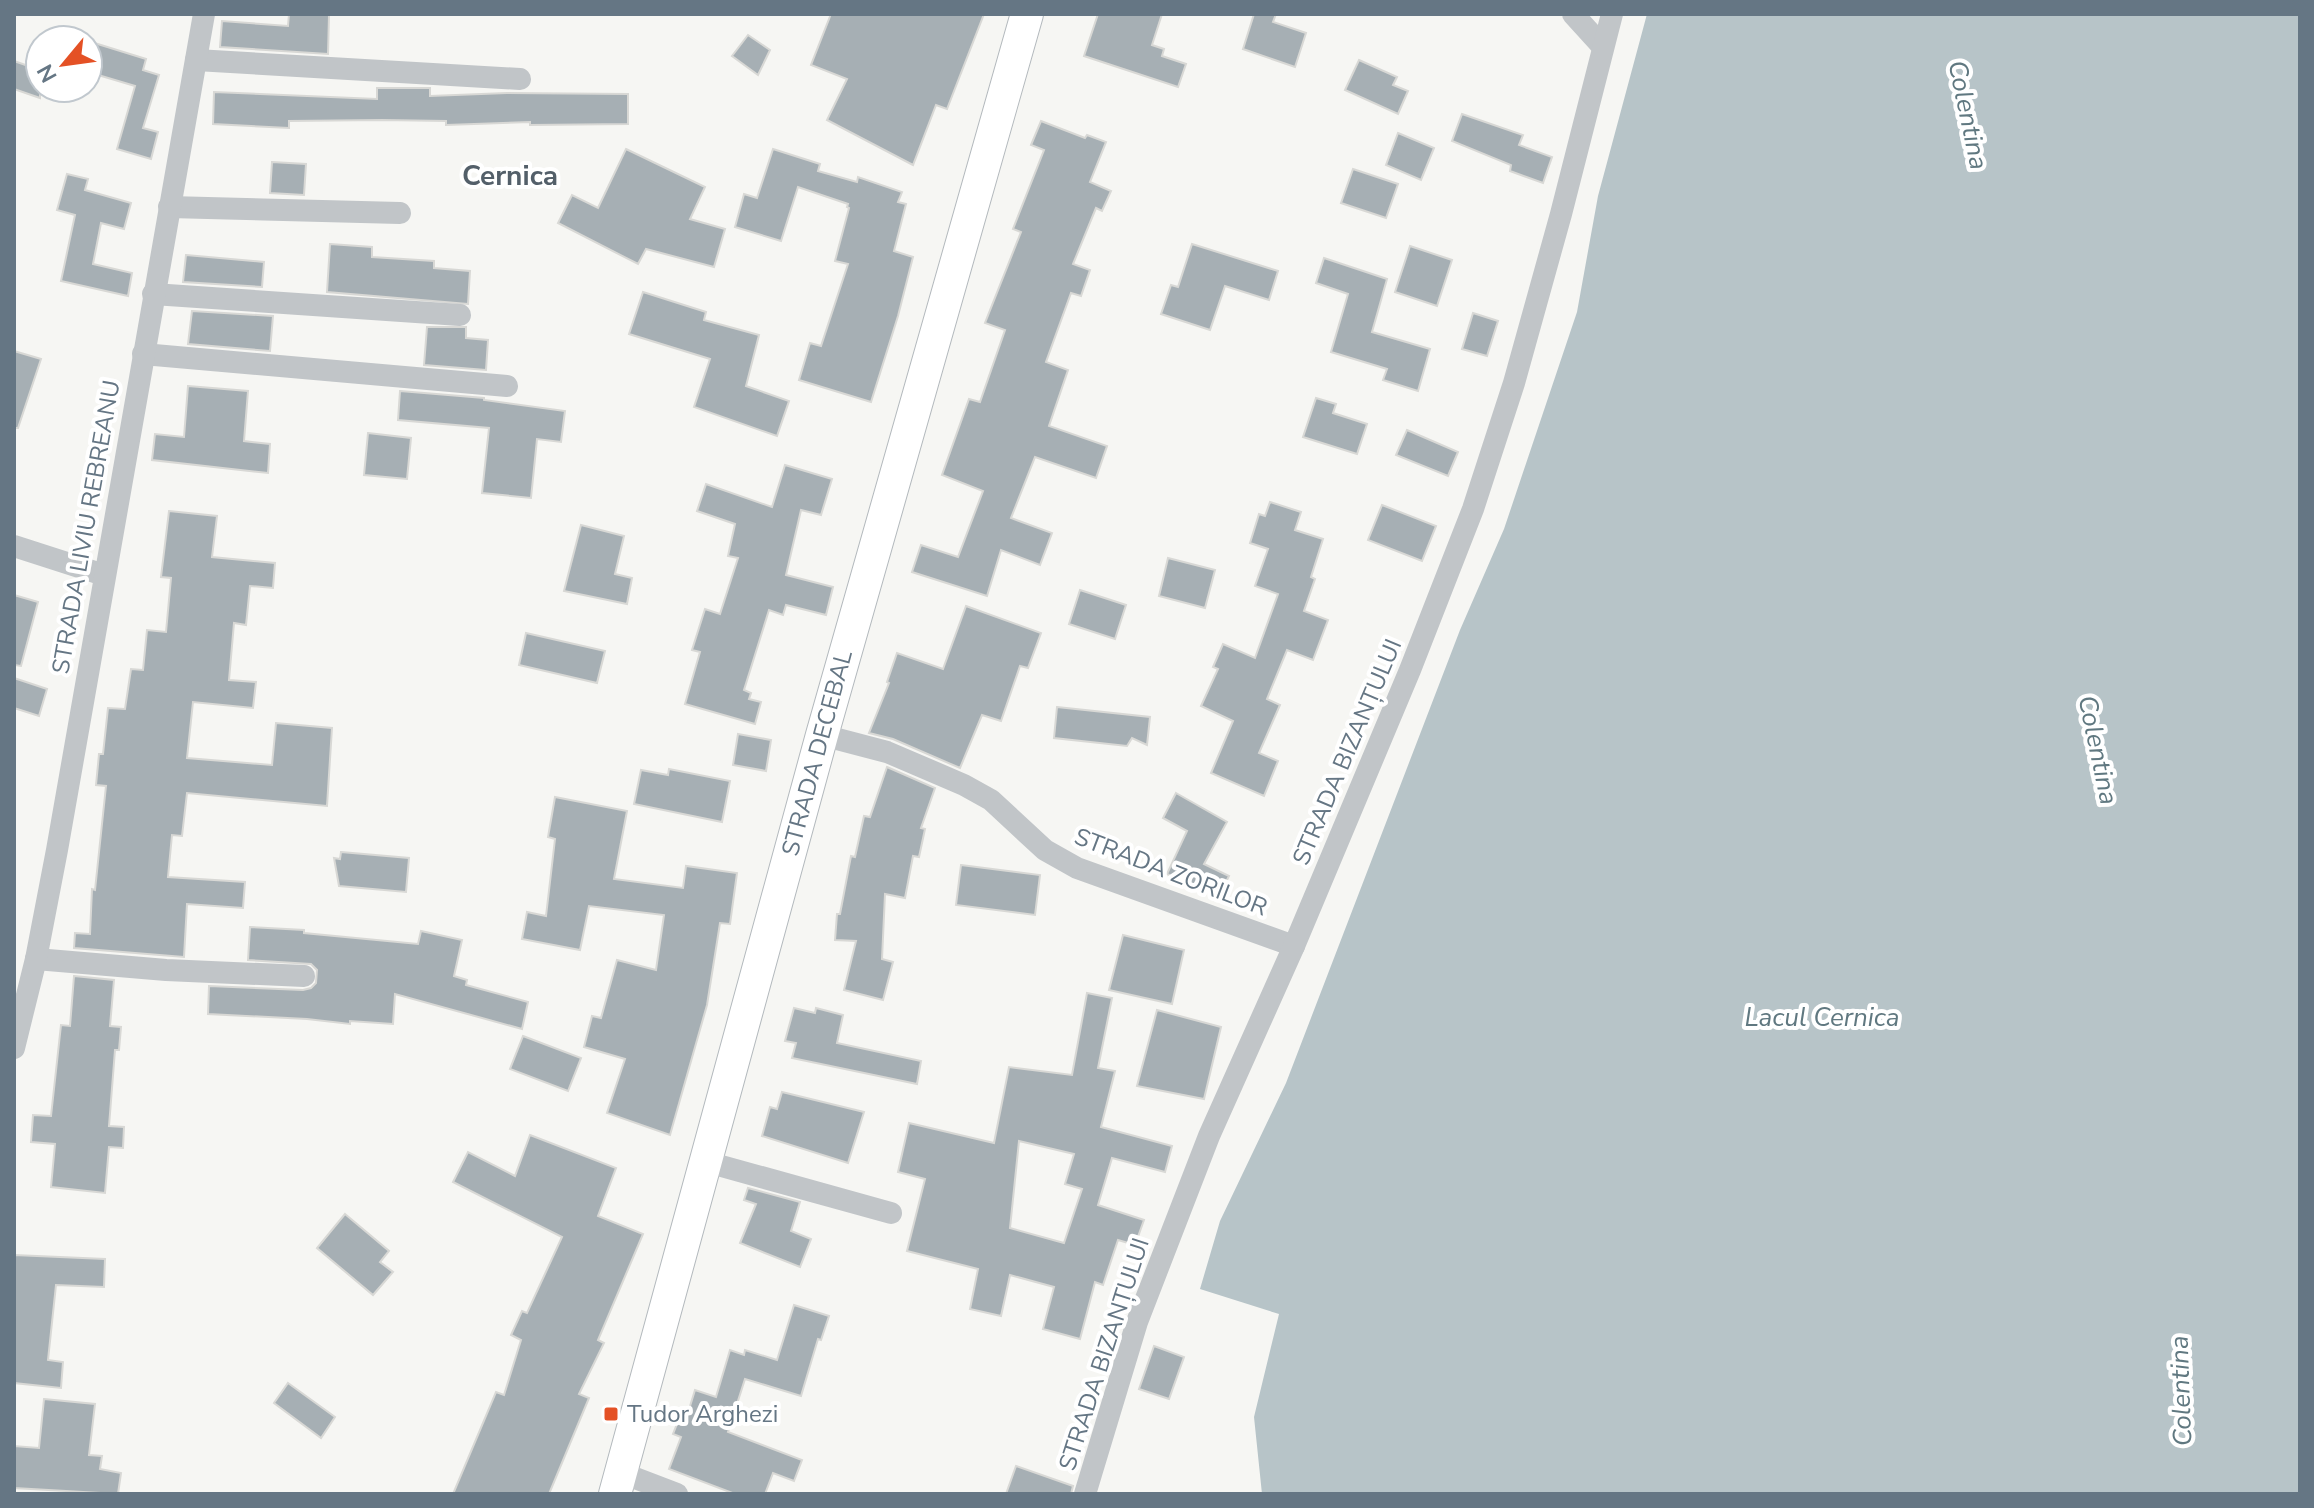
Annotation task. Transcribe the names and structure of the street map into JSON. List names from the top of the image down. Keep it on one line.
{"streets":{"main road":["STRADA DECEBAL"],"street":["STRADA LIVIU REBREANU","STRADA BIZANȚULUI","STRADA ZORILOR"]},"crossings":[["STRADA BIZANȚULUI","STRADA ZORILOR"],["STRADA DECEBAL","STRADA ZORILOR"]],"districts":["Cernica"],"water":["Colentina","Lacul Cernica"],"places":{"transit":["Tudor Arghezi"]},"north":"bottom left"}
